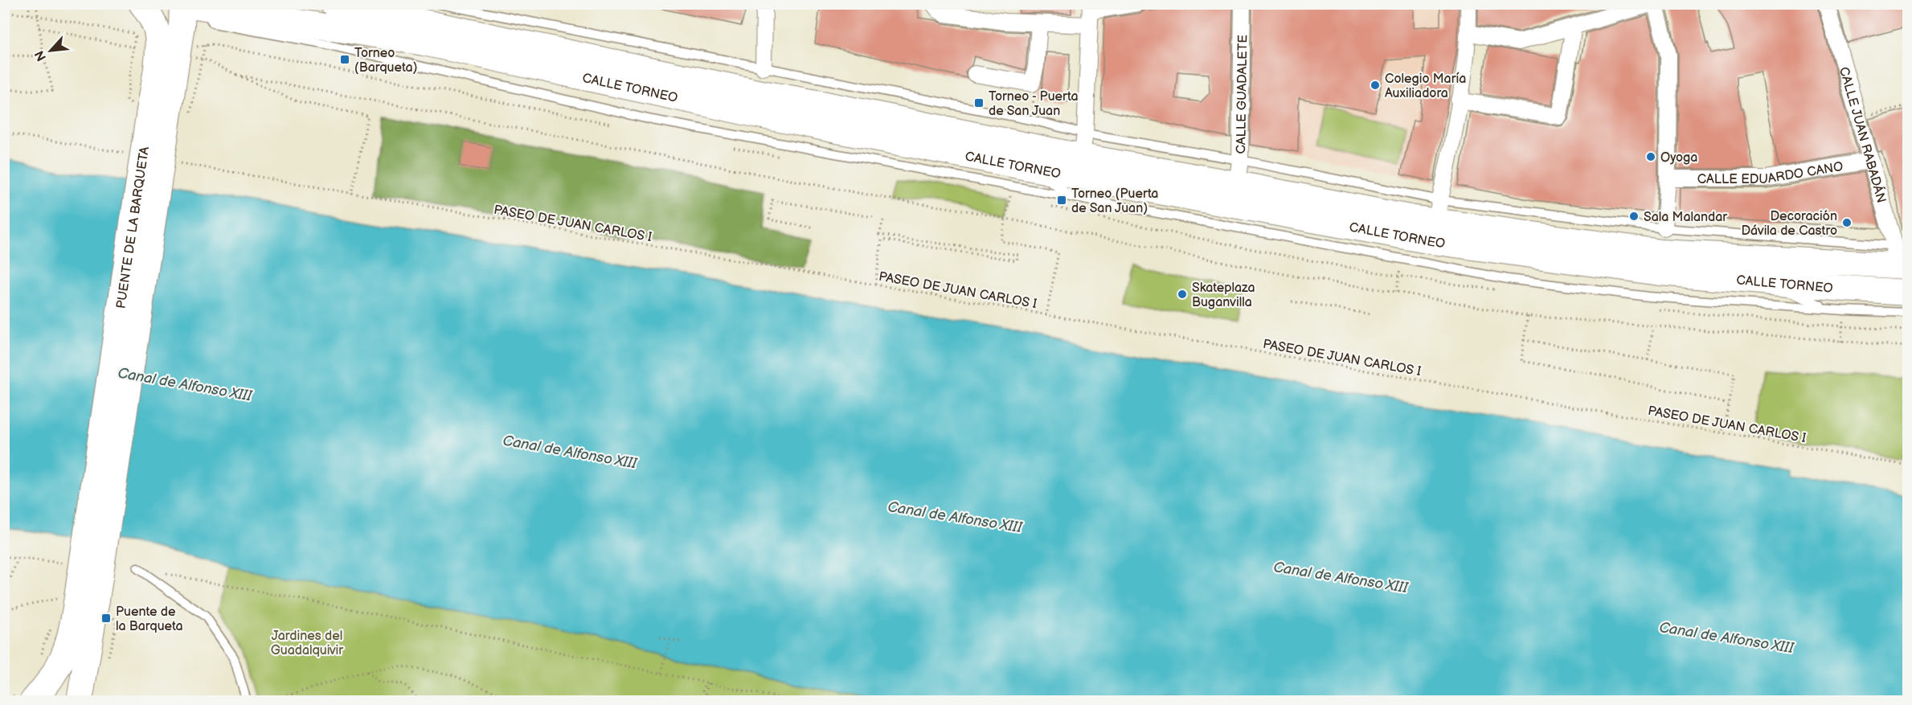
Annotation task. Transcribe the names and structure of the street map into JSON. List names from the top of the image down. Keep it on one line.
{"streets":{"main road":["CALLE TORNEO","PUENTE DE LA BARQUETA"],"street":["CALLE GUADALETE","CALLE JUAN RABADÁN","CALLE EDUARDO CANO"],"path":["PASEO DE JUAN CARLOS I"]},"crossings":[["CALLE TORNEO","CALLE GUADALETE"],["CALLE TORNEO","CALLE JUAN RABADÁN"],["CALLE JUAN RABADÁN","CALLE EDUARDO CANO"]],"water":["Canal de Alfonso XIII"],"parks":["Jardines del Guadalquivir"],"places":{"transit":["Torneo (Barqueta)","Torneo - Puerta de San Juan","Torneo (Puerta de San Juan)","Puente de la Barqueta"],"other":["Colegio María Auxiliadora","Oyoga","Sala Malandar","Decoración Dávila de Castro","Skateplaza Buganvilla"]},"north":"bottom left"}
